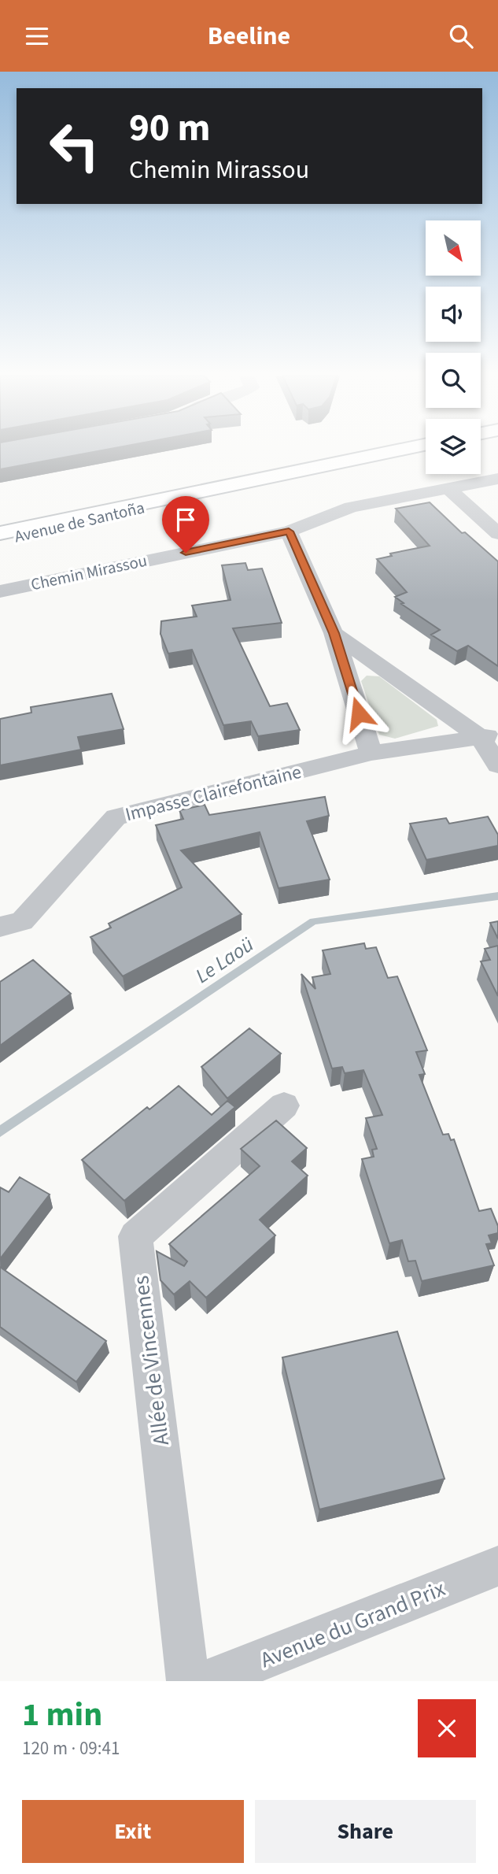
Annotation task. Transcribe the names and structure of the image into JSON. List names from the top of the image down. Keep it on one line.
{"streets":{"main road":["Avenue de Santoña"],"street":["Chemin Mirassou","Impasse Clairefontaine","Allée de Vincennes","Avenue du Grand Prix"]},"water":["Le Laoü"],"north":"bottom right","page":{"header":"Beeline","turn":["90 m","Chemin Mirassou"],"heading":["1 min","120 m · 09:41"],"buttons":["Exit","Share"]}}
